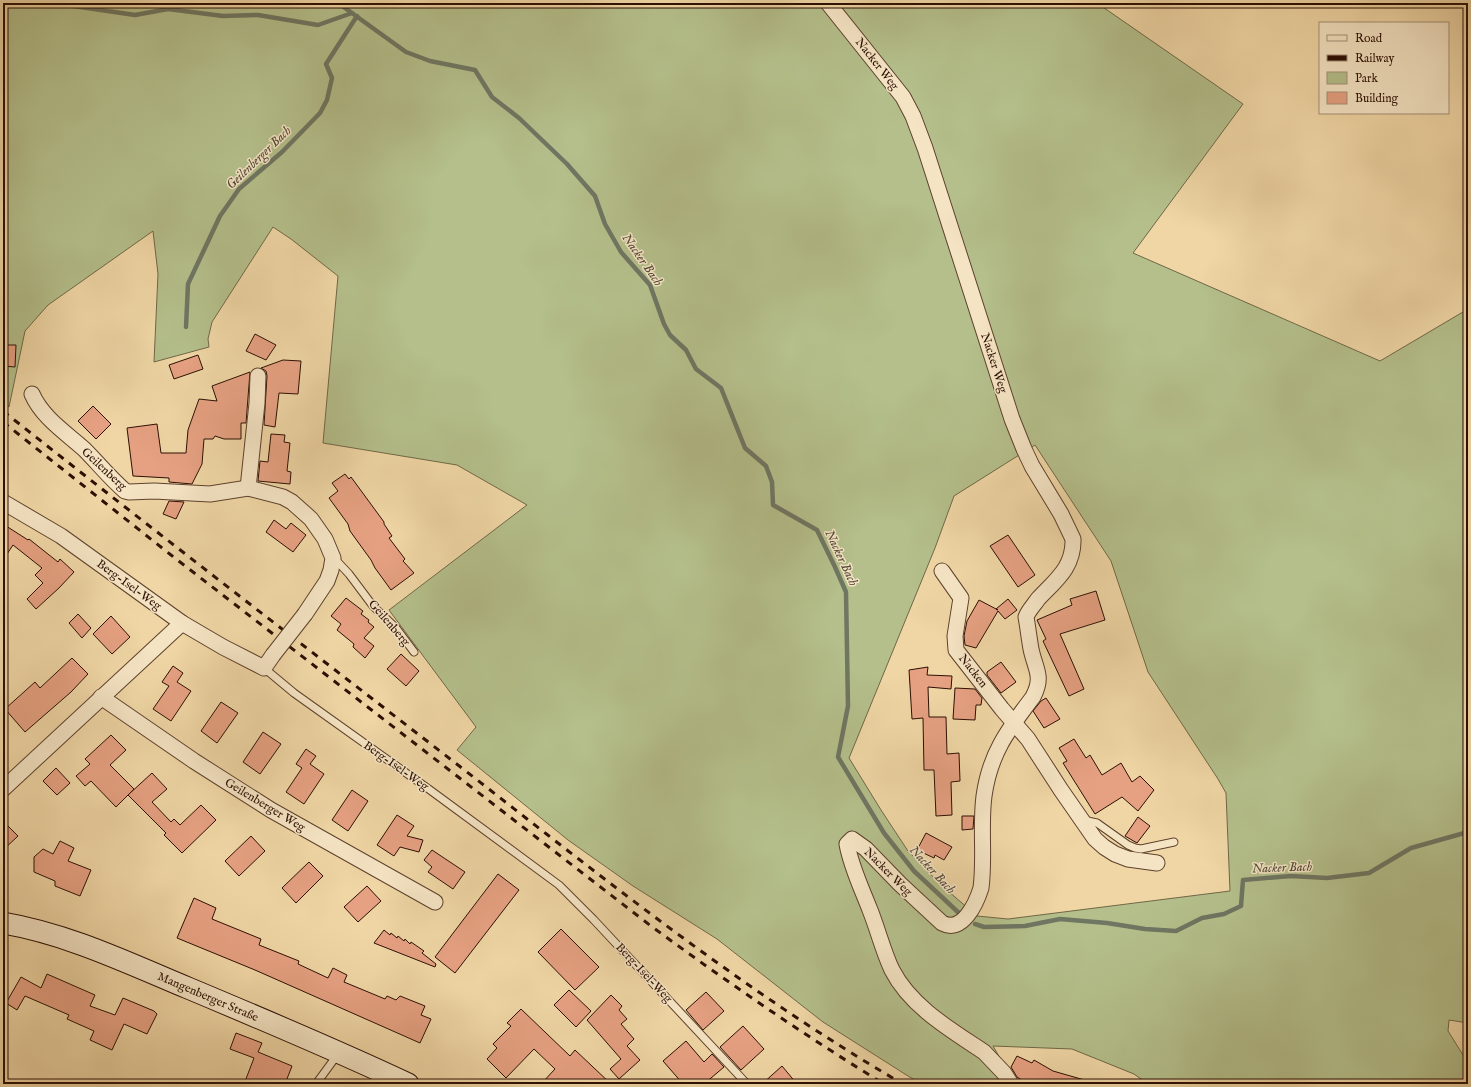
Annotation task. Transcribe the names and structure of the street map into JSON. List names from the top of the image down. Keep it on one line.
{"streets":{"main road":["Mangenberger Straße"],"street":["Nacker Weg","Geilenberg","Berg-Isel-Weg","Nacken","Geilenberger Weg"]},"crossings":[["Nacker Weg","Nacken"]],"water":["Geilenberger Bach","Nacker Bach"],"legend":["Road","Railway","Park","Building"]}
